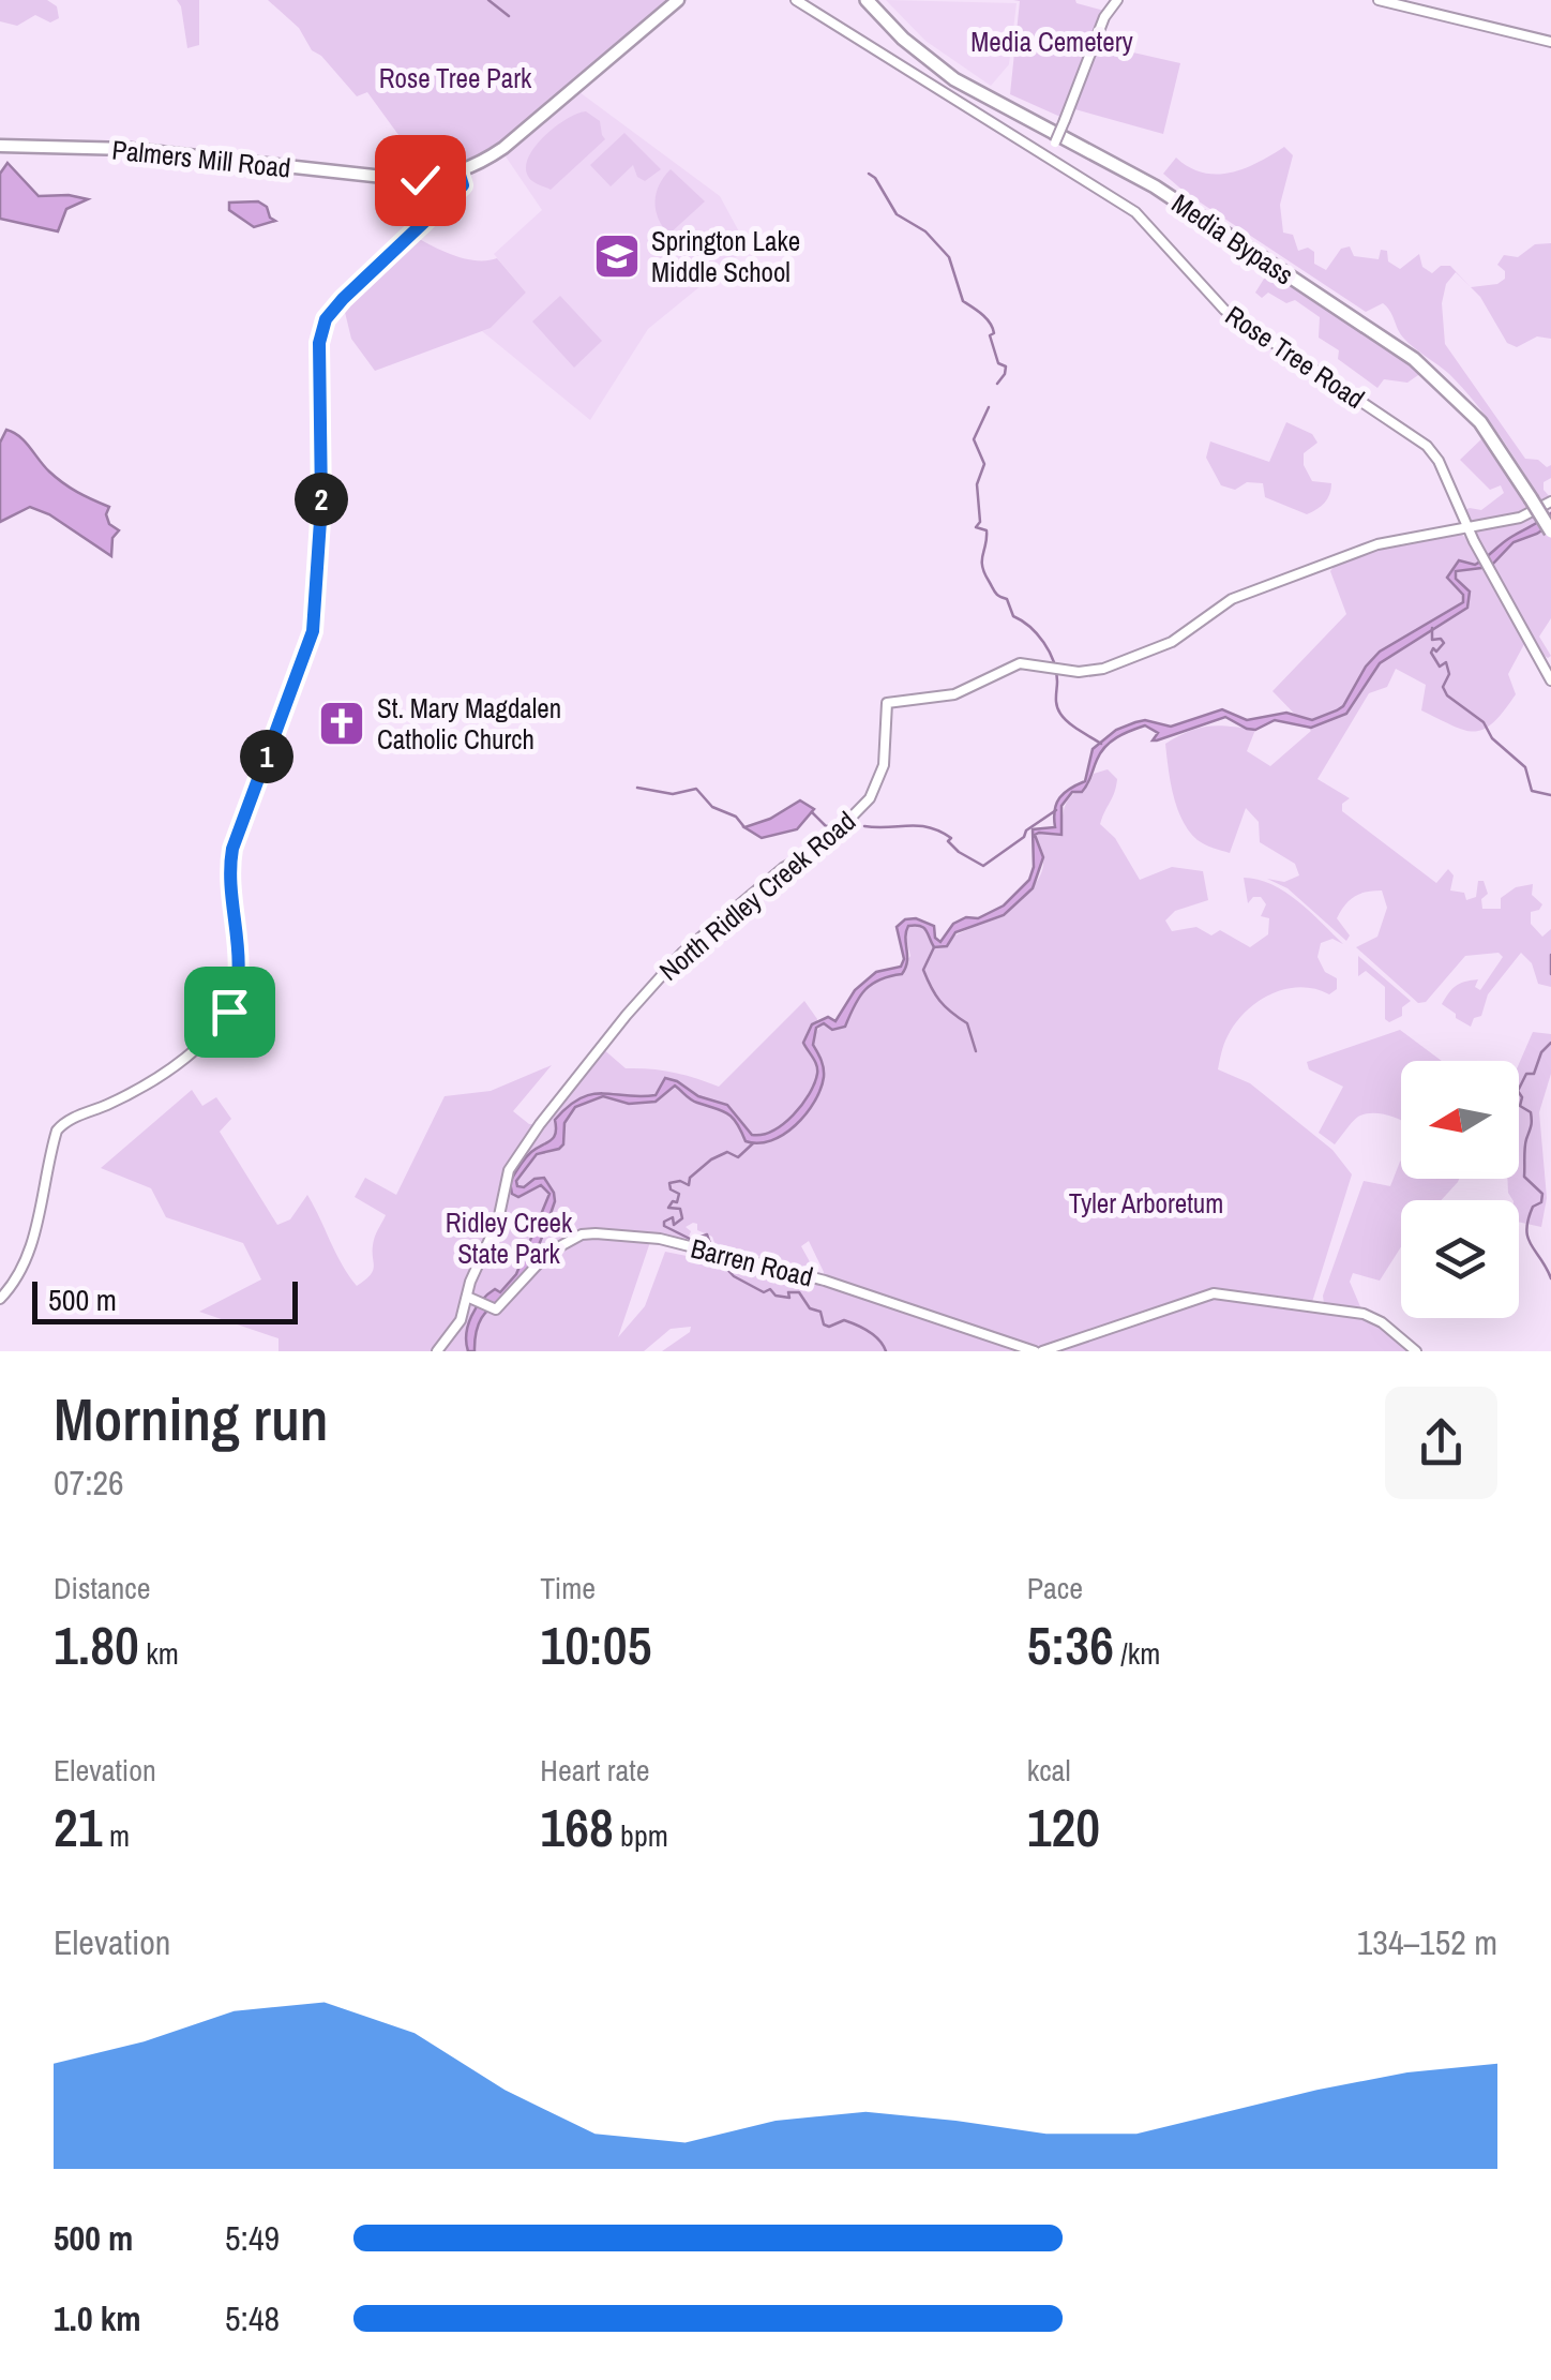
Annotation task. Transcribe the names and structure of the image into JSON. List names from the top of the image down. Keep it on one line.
{"streets":{"highway":["Media Bypass"],"main road":["Palmers Mill Road"],"street":["Rose Tree Road","North Ridley Creek Road","Barren Road"]},"crossings":[["Rose Tree Road","North Ridley Creek Road"],["North Ridley Creek Road","Barren Road"]],"parks":["Media Cemetery","Rose Tree Park","Tyler Arboretum","Ridley Creek State Park"],"places":{"school or university":["Springton Lake Middle School"],"church":["St. Mary Magdalen Catholic Church"]},"scale_bar":"500 m","north":"left","page":{"pins":["2","1"],"scale":"500 m","heading":["Morning run","07:26"],"stats":[["Distance","1.80 km"],["Time","10:05"],["Pace","5:36 /km"],["Elevation","21 m"],["Heart rate","168 bpm"],["kcal","120"]],"chart":["Elevation","134–152 m"],"list":[{"name":"500 m","note":"5:49"},{"name":"1.0 km","note":"5:48"}]}}
